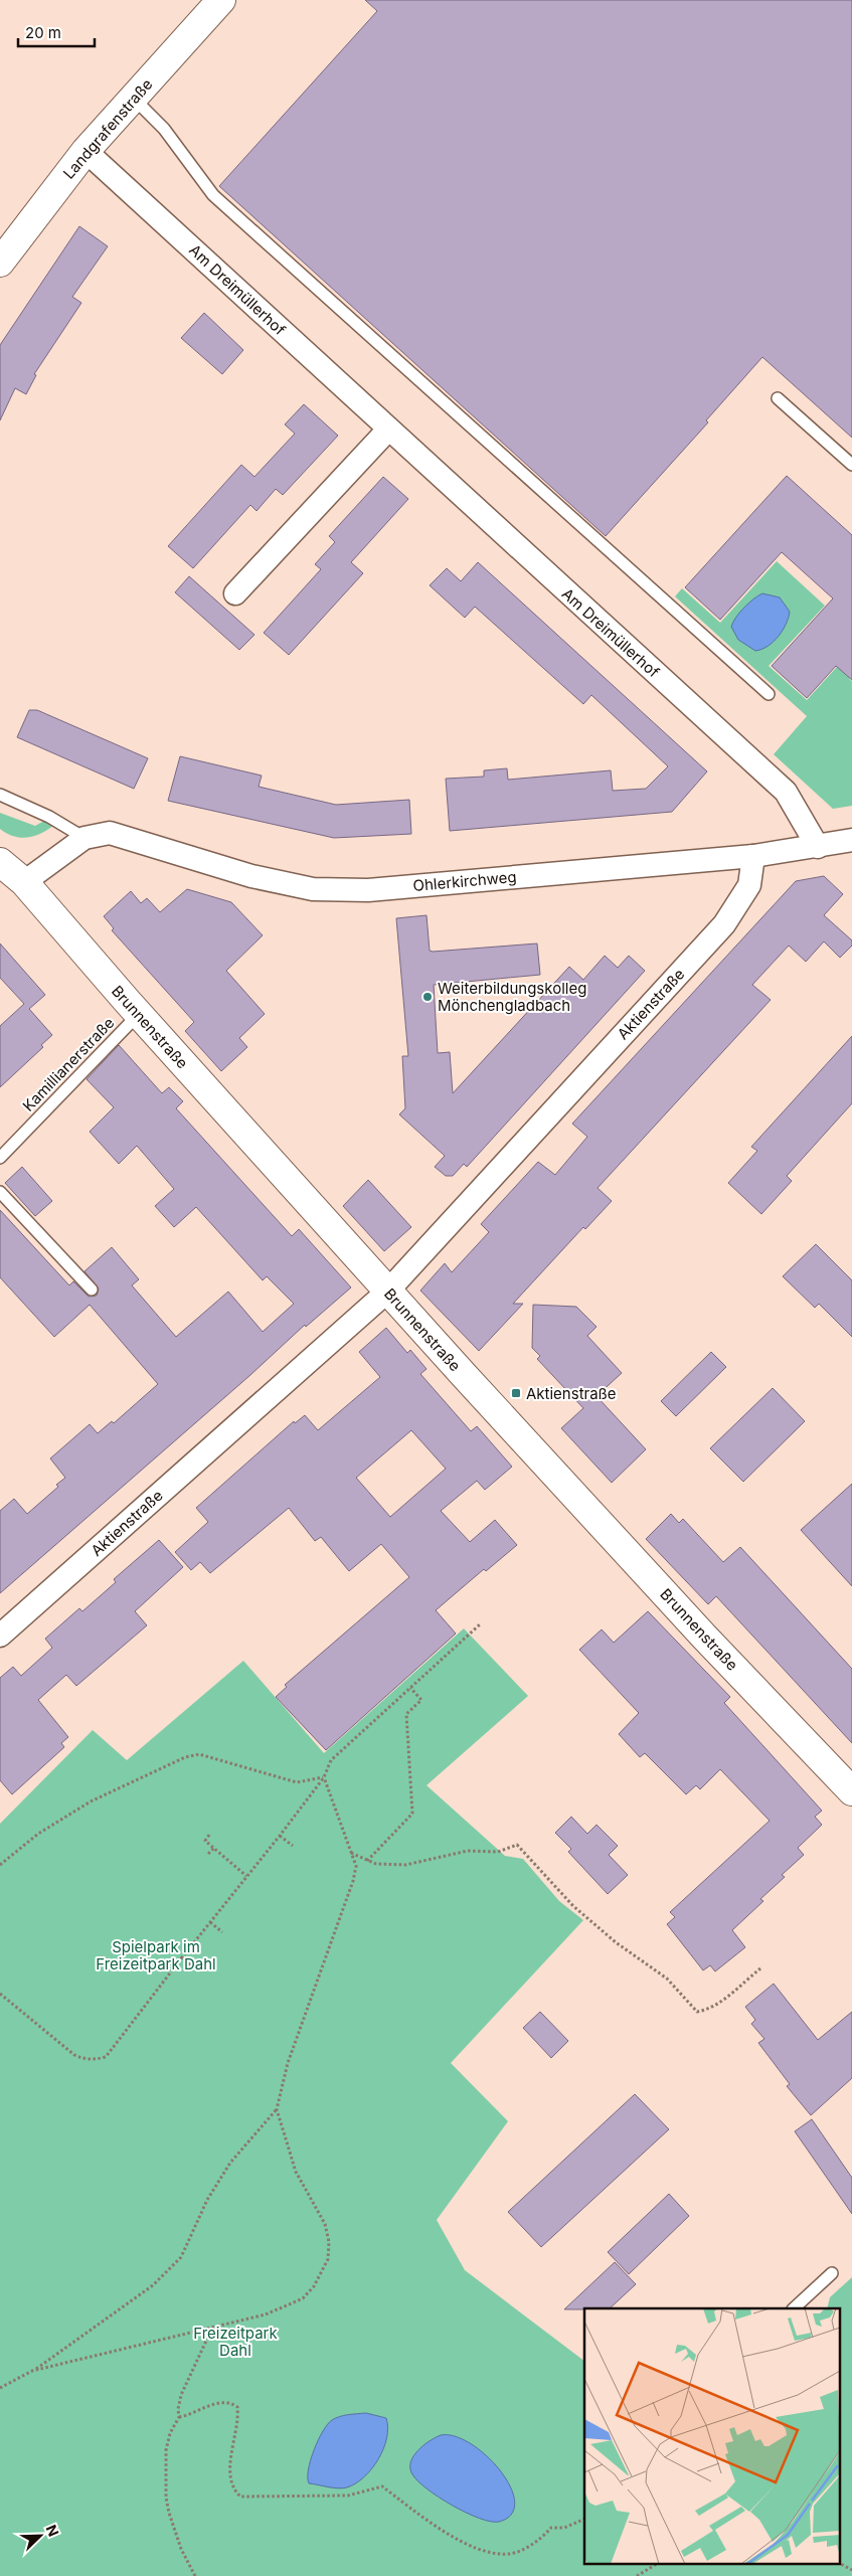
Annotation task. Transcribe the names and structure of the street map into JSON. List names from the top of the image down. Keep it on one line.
{"streets":{"street":["Landgrafenstraße","Am Dreimüllerhof","Ohlerkirchweg","Aktienstraße","Brunnenstraße"],"lane":["Kamillianerstraße"]},"crossings":[["Landgrafenstraße","Am Dreimüllerhof"],["Am Dreimüllerhof","Ohlerkirchweg"],["Ohlerkirchweg","Aktienstraße"],["Ohlerkirchweg","Brunnenstraße"],["Aktienstraße","Brunnenstraße"],["Brunnenstraße","Kamillianerstraße"]],"parks":["Spielpark im Freizeitpark Dahl","Freizeitpark Dahl"],"places":{"other":["Weiterbildungskolleg Mönchengladbach"],"transit":["Aktienstraße"]},"scale_bar":"20 m","north":"top right"}
